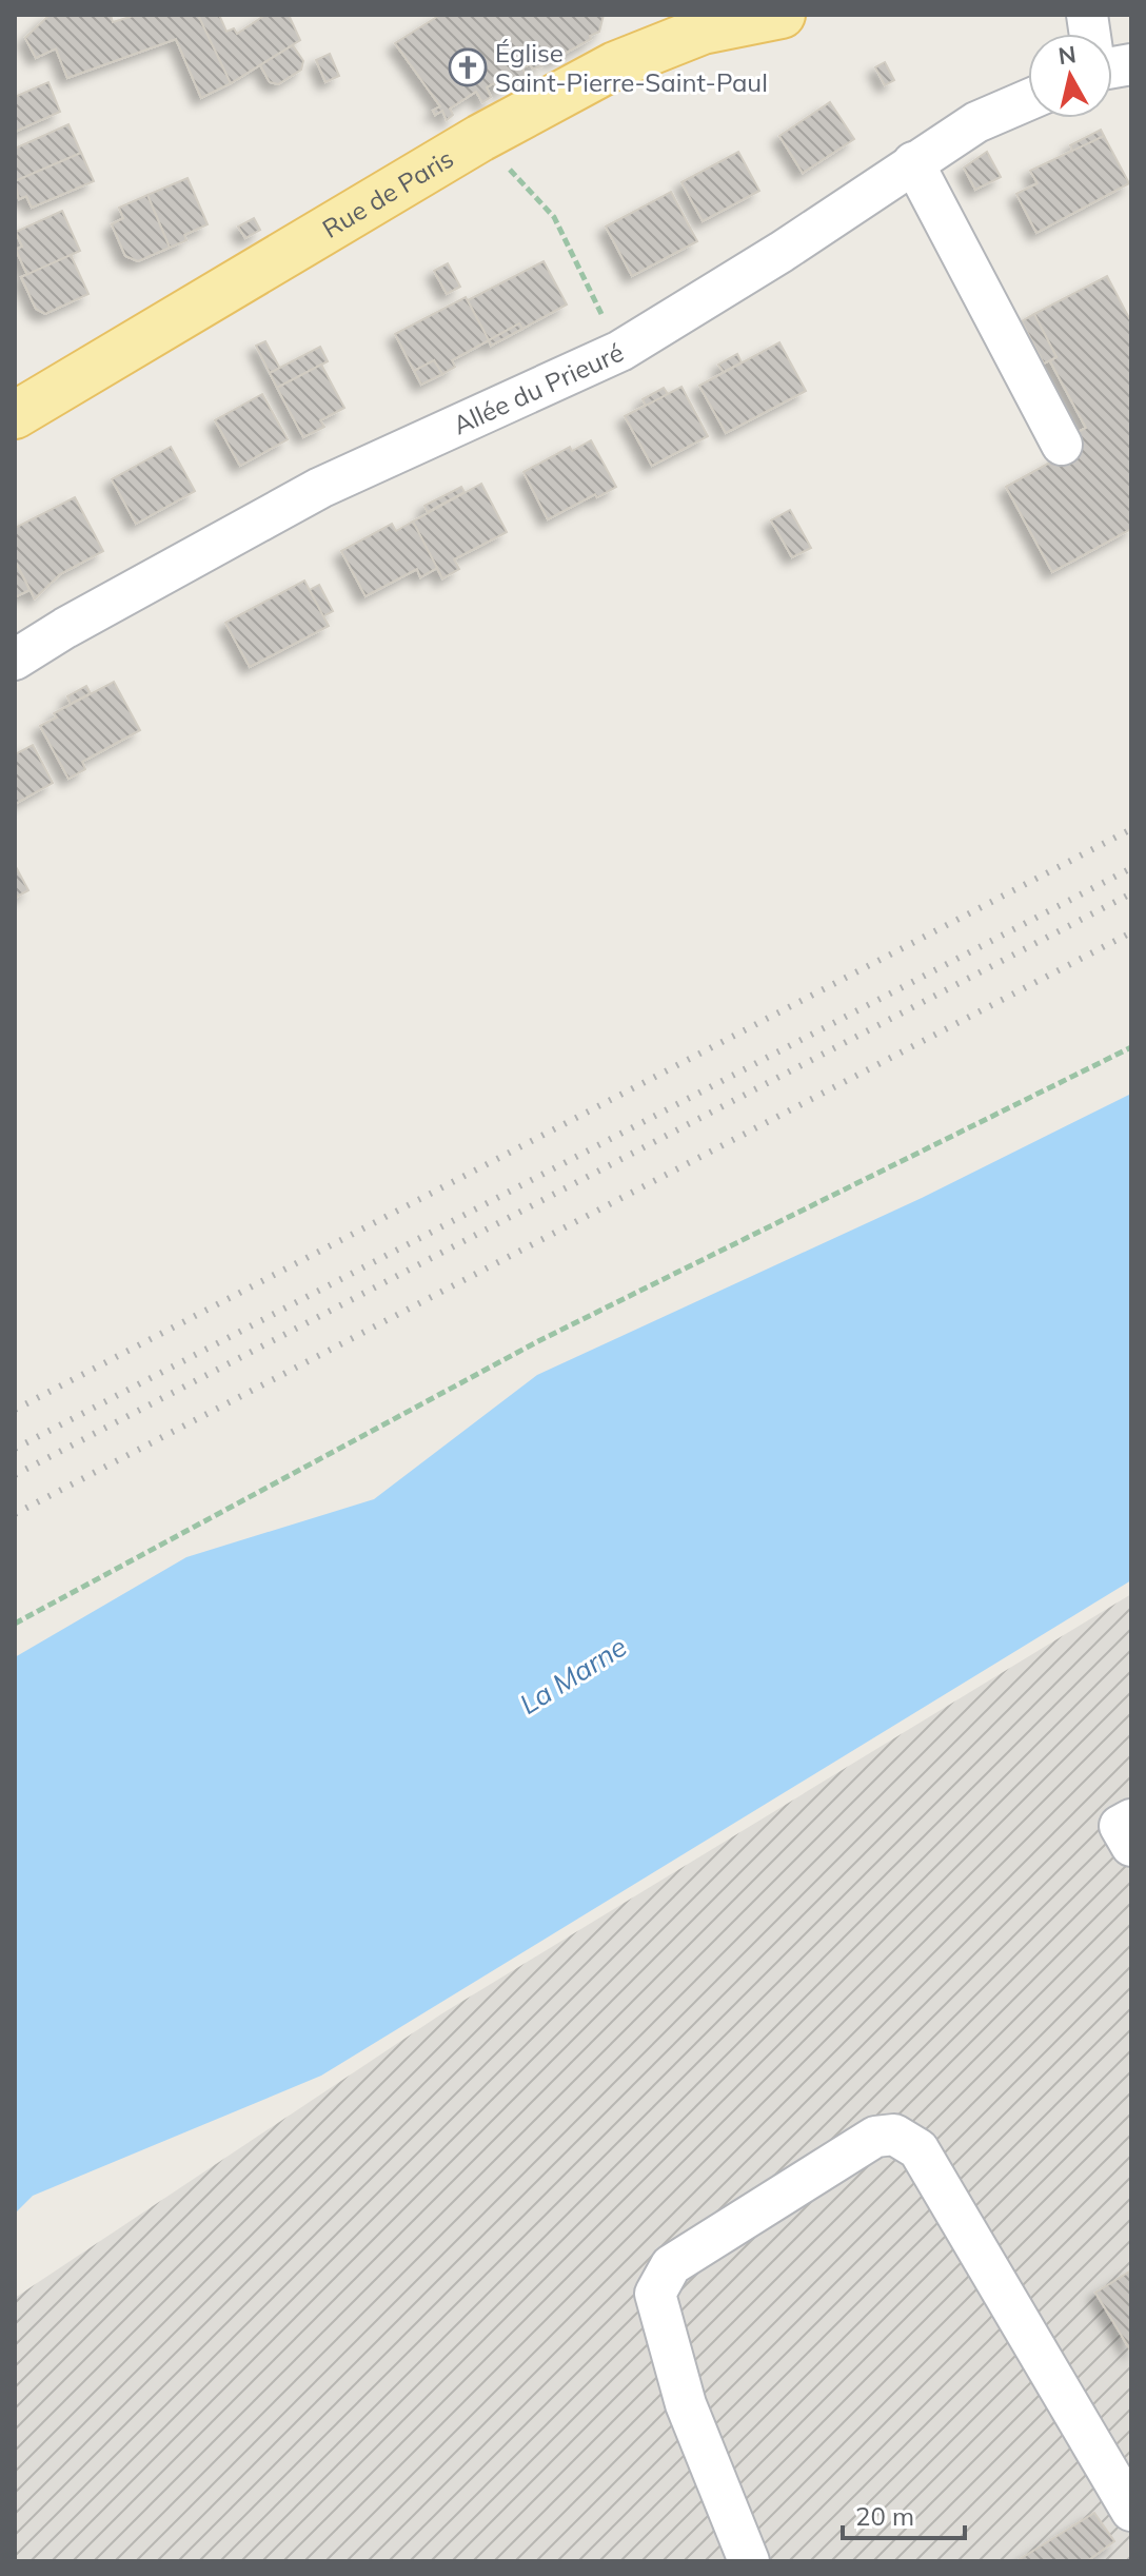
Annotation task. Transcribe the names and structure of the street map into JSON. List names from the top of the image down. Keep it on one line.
{"streets":{"main road":["Rue de Paris"],"street":["Allée du Prieuré"]},"water":["La Marne"],"places":{"church":["Église Saint-Pierre-Saint-Paul"]},"scale_bar":"20 m","north":"top"}
